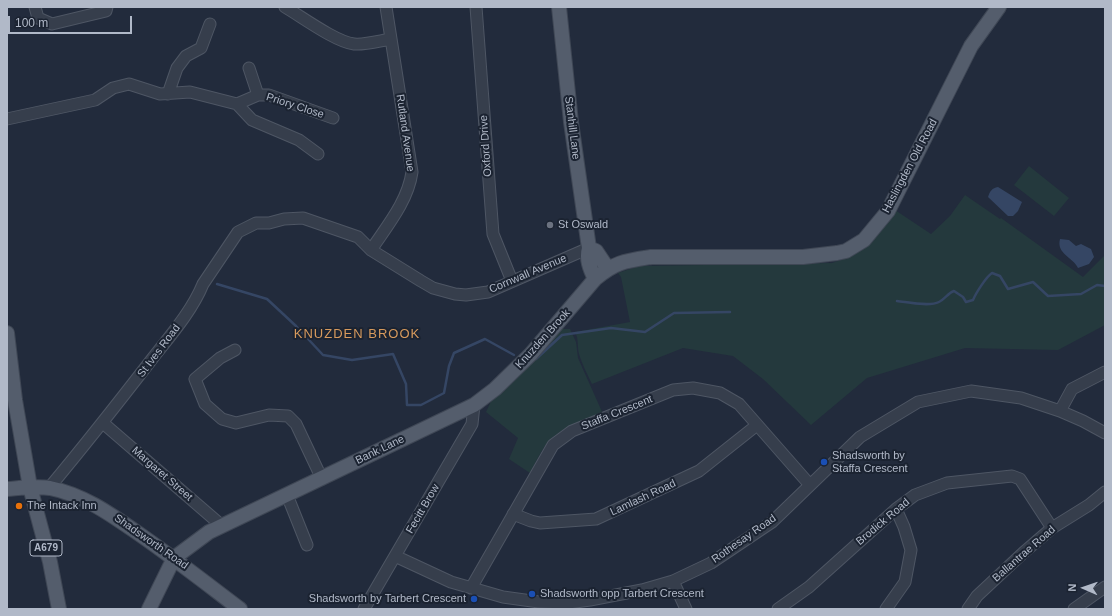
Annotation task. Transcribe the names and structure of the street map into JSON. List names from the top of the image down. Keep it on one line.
{"streets":{"main road":["Stanhill Lane","Haslingden Old Road","Knuzden Brook","Bank Lane","Shadsworth Road","A679"],"street":["Priory Close","Rutland Avenue","Oxford Drive","Cornwall Avenue","St Ives Road","Staffa Crescent","Margaret Street","Lamlash Road","Fecitt Brow","Brodick Road","Rothesay Road","Ballantrae Road"]},"crossings":[["Stanhill Lane","Cornwall Avenue"],["Stanhill Lane","Knuzden Brook"],["Rutland Avenue","Cornwall Avenue"],["Oxford Drive","Cornwall Avenue"],["Haslingden Old Road","Knuzden Brook"],["Cornwall Avenue","St Ives Road"],["Knuzden Brook","Bank Lane"],["Knuzden Brook","Fecitt Brow"],["St Ives Road","Margaret Street"],["St Ives Road","Shadsworth Road"],["Staffa Crescent","Lamlash Road"],["Staffa Crescent","Rothesay Road"],["Bank Lane","Margaret Street"],["Bank Lane","Fecitt Brow"],["Bank Lane","Shadsworth Road"],["Fecitt Brow","Rothesay Road"],["Brodick Road","Ballantrae Road"],["Shadsworth Road","A679"]],"districts":["KNUZDEN BROOK"],"places":["St Oswald","Shadsworth by Staffa Crescent","The Intack Inn","Shadsworth opp Tarbert Crescent","Shadsworth by Tarbert Crescent"],"scale_bar":"100 m","north":"left"}
